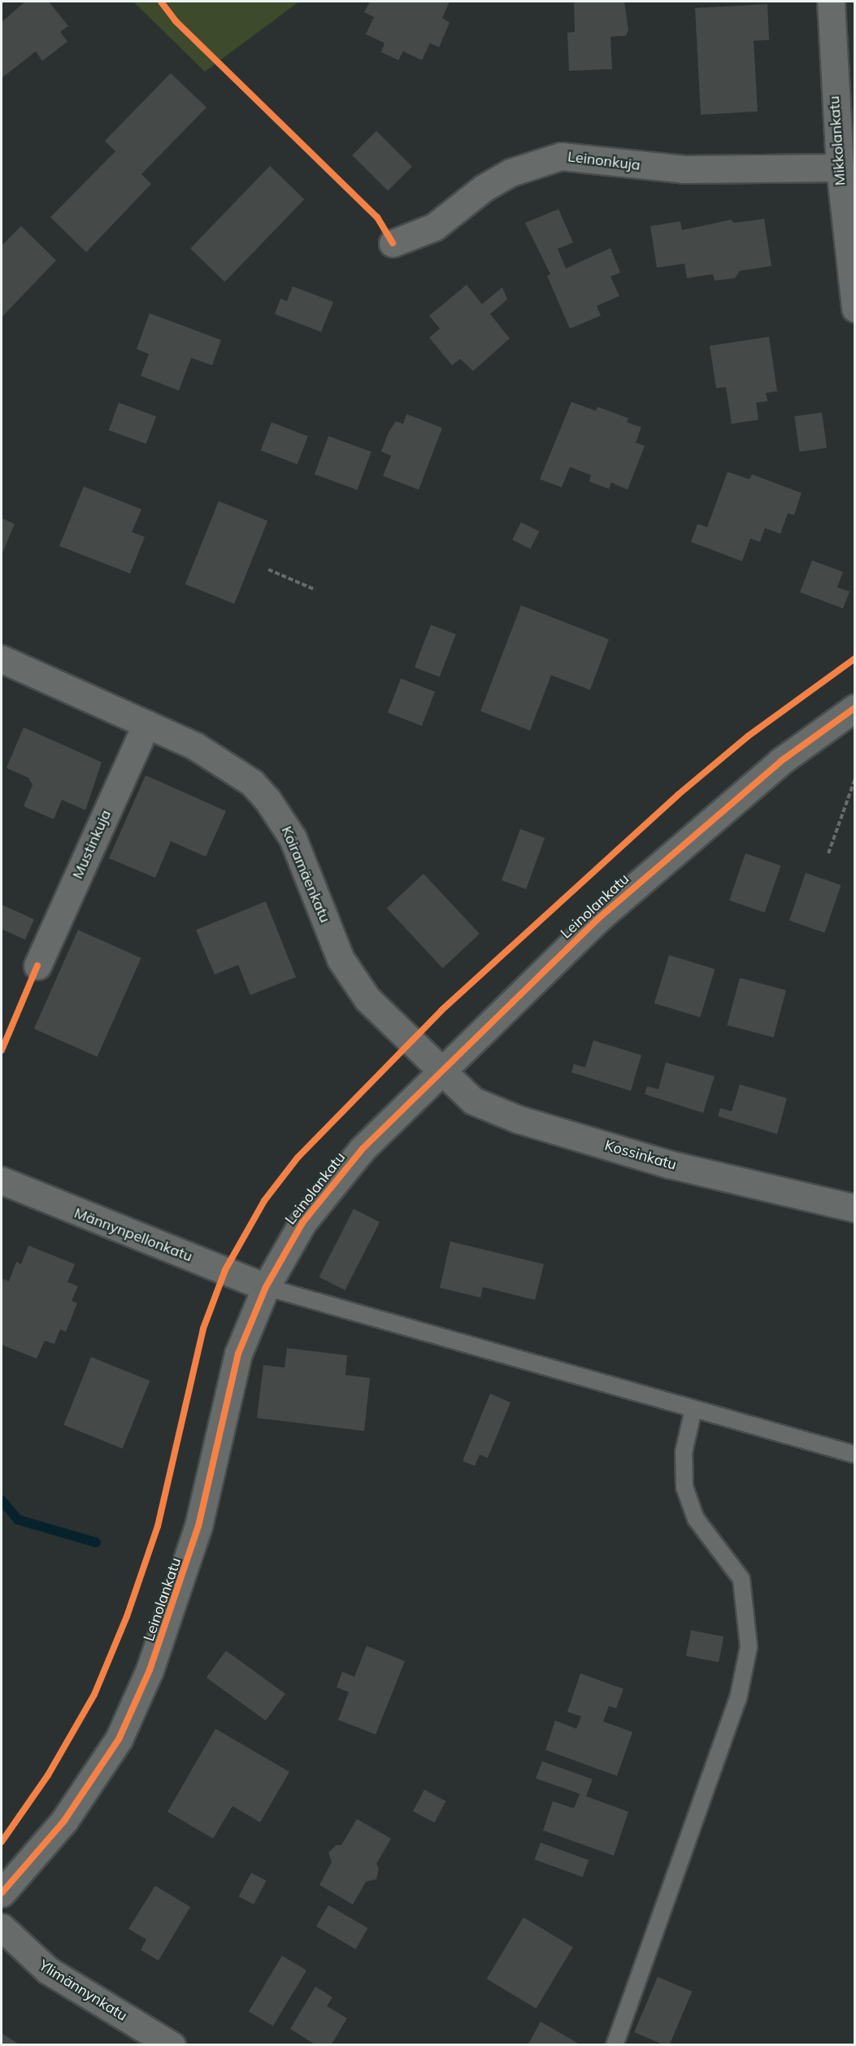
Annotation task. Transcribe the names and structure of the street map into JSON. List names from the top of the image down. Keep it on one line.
{"streets":{"street":["Mikkolankatu","Leinonkuja","Mustinkuja","Koiramäenkatu","Leinolankatu","Kossinkatu","Männynpellonkatu","Ylimännynkatu"]},"crossings":[["Mikkolankatu","Leinonkuja"],["Mustinkuja","Koiramäenkatu"],["Koiramäenkatu","Leinolankatu"],["Koiramäenkatu","Kossinkatu"],["Leinolankatu","Kossinkatu"],["Leinolankatu","Männynpellonkatu"]]}
